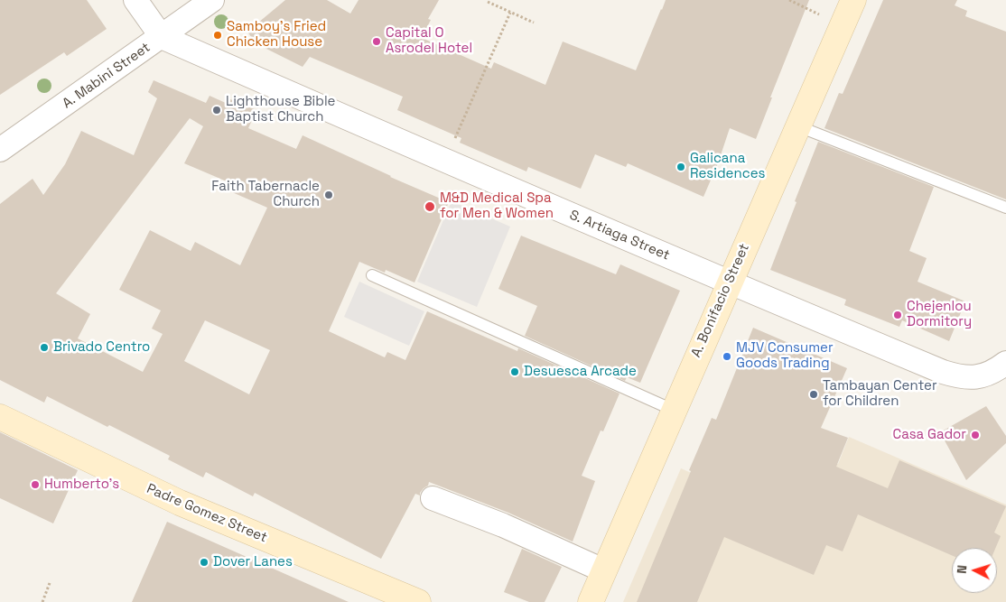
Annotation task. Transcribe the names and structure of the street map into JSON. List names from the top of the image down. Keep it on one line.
{"streets":{"street":["A. Mabini Street","S. Artiaga Street","A. Bonifacio Street","Padre Gomez Street"]},"crossings":[["A. Mabini Street","S. Artiaga Street"],["S. Artiaga Street","A. Bonifacio Street"]],"places":["Samboy's Fried Chicken House","Capital O Asrodel Hotel","Lighthouse Bible Baptist Church","Galicana Residences","Faith Tabernacle Church","M&D Medical Spa for Men & Women","Chejenlou Dormitory","Brivado Centro","MJV Consumer Goods Trading","Desuesca Arcade","Tambayan Center for Children","Casa Gador","Humberto's","Dover Lanes"],"north":"left"}
